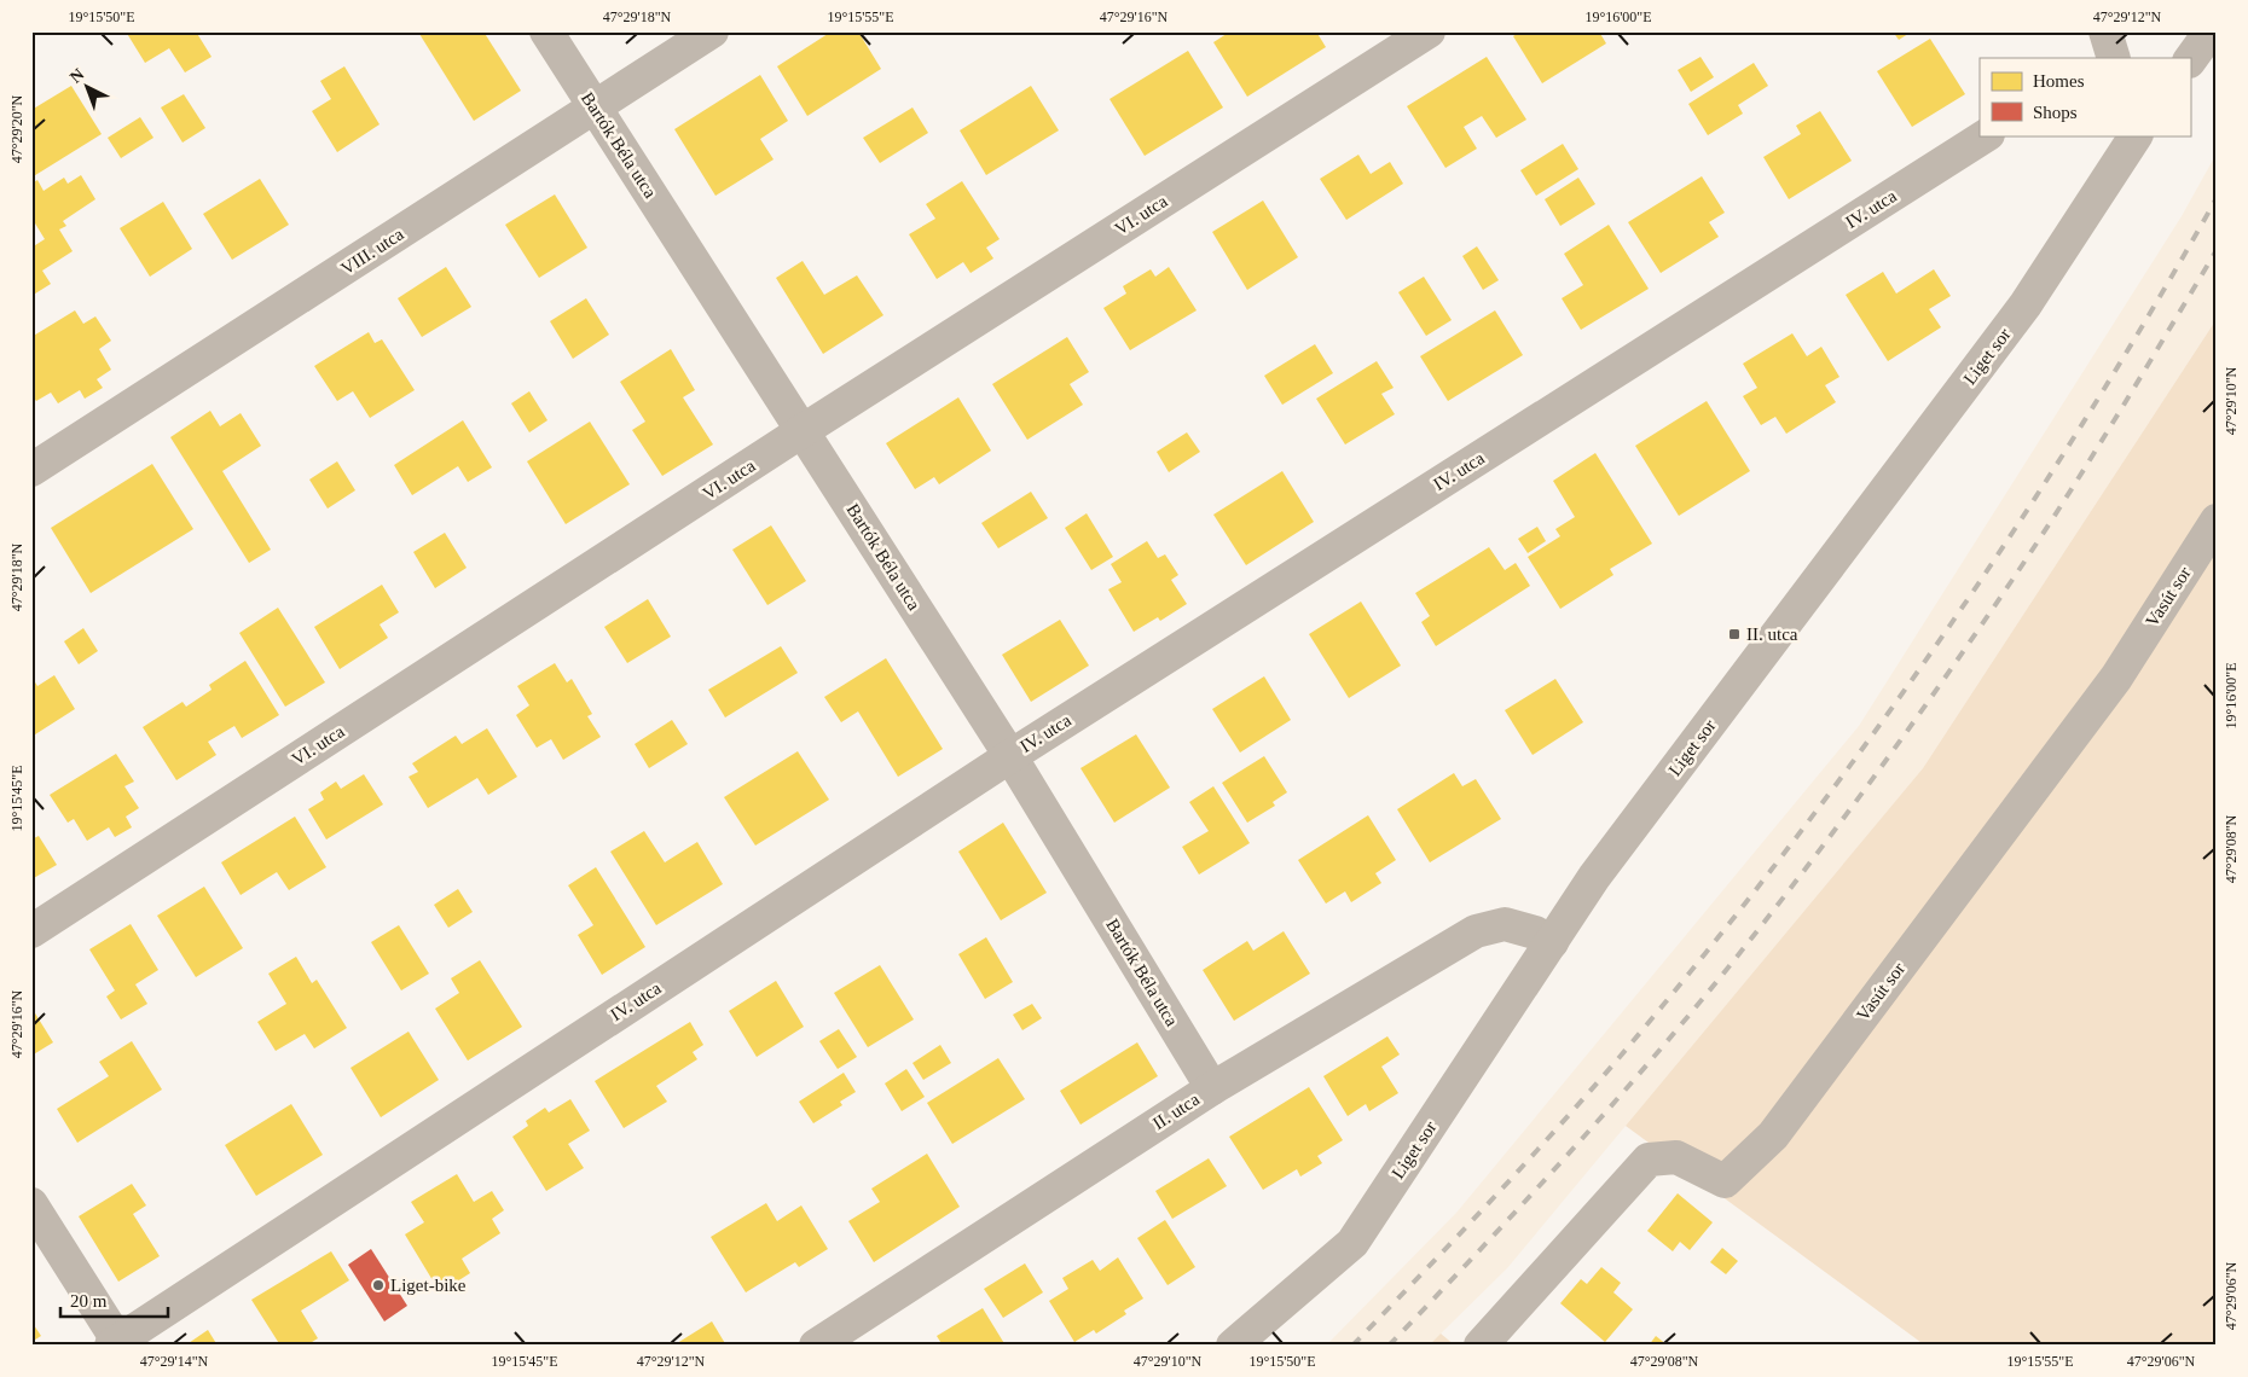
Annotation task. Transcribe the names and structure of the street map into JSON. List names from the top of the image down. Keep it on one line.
{"streets":{"street":["Bartók Béla utca","IV. utca","VI. utca","VIII. utca","Liget sor","Vasút sor","II. utca"]},"crossings":[["Bartók Béla utca","IV. utca"],["Bartók Béla utca","VI. utca"],["Bartók Béla utca","VIII. utca"],["Bartók Béla utca","II. utca"],["Liget sor","II. utca"]],"places":{"transit":["II. utca"],"other":["Liget-bike"]},"legend":["Homes","Shops"],"scale_bar":"20 m","north":"top left","coordinates":["19°15'50\"E","47°29'18\"N","19°15'55\"E","47°29'16\"N","19°16'00\"E","47°29'12\"N","47°29'20\"N","47°29'10\"N","19°15'45\"E","47°29'08\"N","47°29'06\"N","47°29'14\"N"]}
